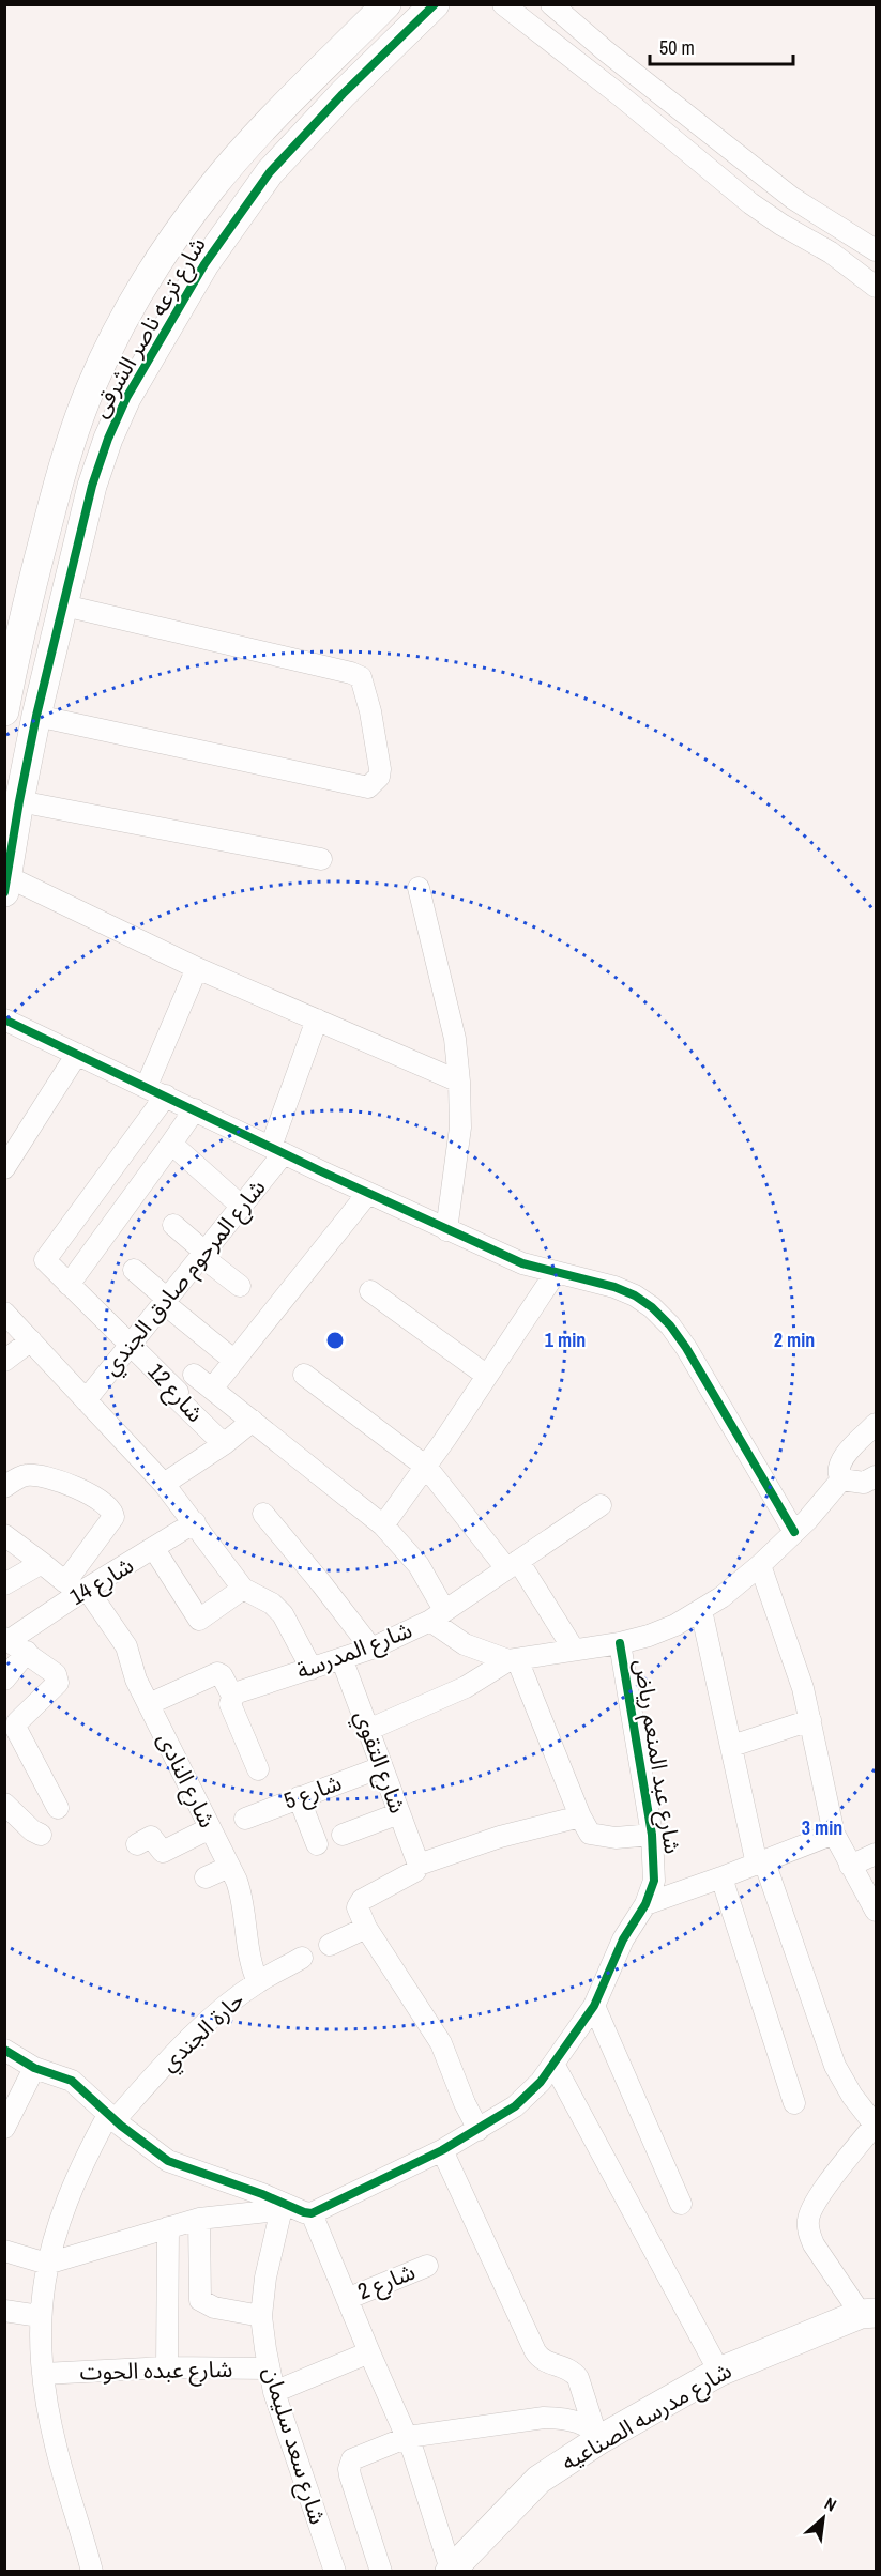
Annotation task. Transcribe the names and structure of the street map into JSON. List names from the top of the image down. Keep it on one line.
{"streets":{"street":["شارع ترعه ناصر الشرقى","شارع المرحوم صادق الجندي","شارع 12","شارع 14","شارع المدرسة","شارع عبد المنعم رياض","شارع التقوي","شارع النادى","شارع 5","حارة الجندي","شارع 2","شارع عبده الحوت","شارع مدرسه الصناعيه","شارع سعد سليمان"]},"crossings":[["شارع المرحوم صادق الجندي","شارع 12"],["شارع 14","شارع النادى"],["شارع المدرسة","شارع التقوي"],["شارع التقوي","شارع 5"],["شارع النادى","حارة الجندي"],["حارة الجندي","شارع عبده الحوت"],["شارع عبده الحوت","شارع سعد سليمان"]],"scale_bar":"50 m","north":"top right","rings":["1 min","2 min","3 min"]}
